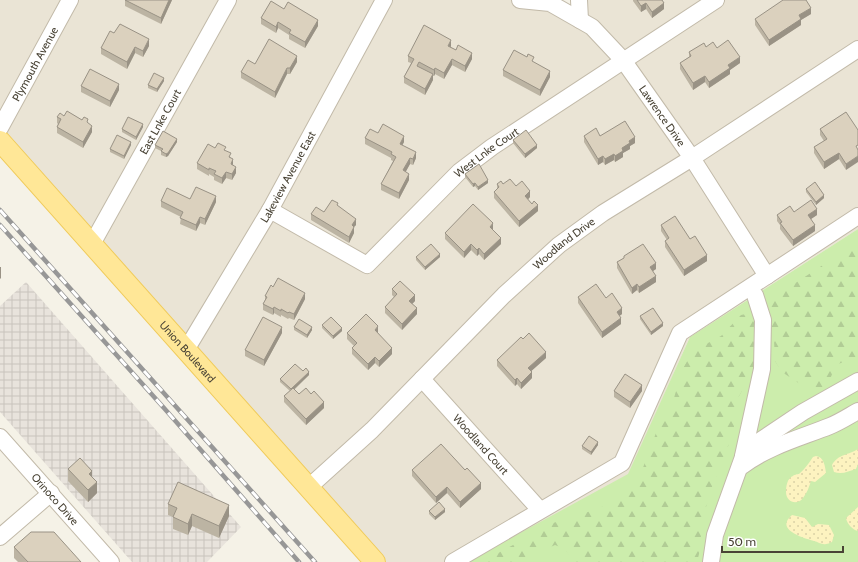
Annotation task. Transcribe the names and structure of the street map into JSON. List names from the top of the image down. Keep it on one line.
{"streets":{"main road":["Union Boulevard"],"street":["Plymouth Avenue","Lawrence Drive","East Lnke Court","West Lnke Court","Lakeview Avenue East","Woodland Drive","Woodland Court","Orinoco Drive"]},"crossings":[["Lawrence Drive","West Lnke Court"],["Lawrence Drive","Woodland Drive"],["East Lnke Court","Union Boulevard"],["West Lnke Court","Lakeview Avenue East"],["Lakeview Avenue East","Union Boulevard"],["Woodland Drive","Union Boulevard"],["Woodland Drive","Woodland Court"]],"scale_bar":"50 m"}
